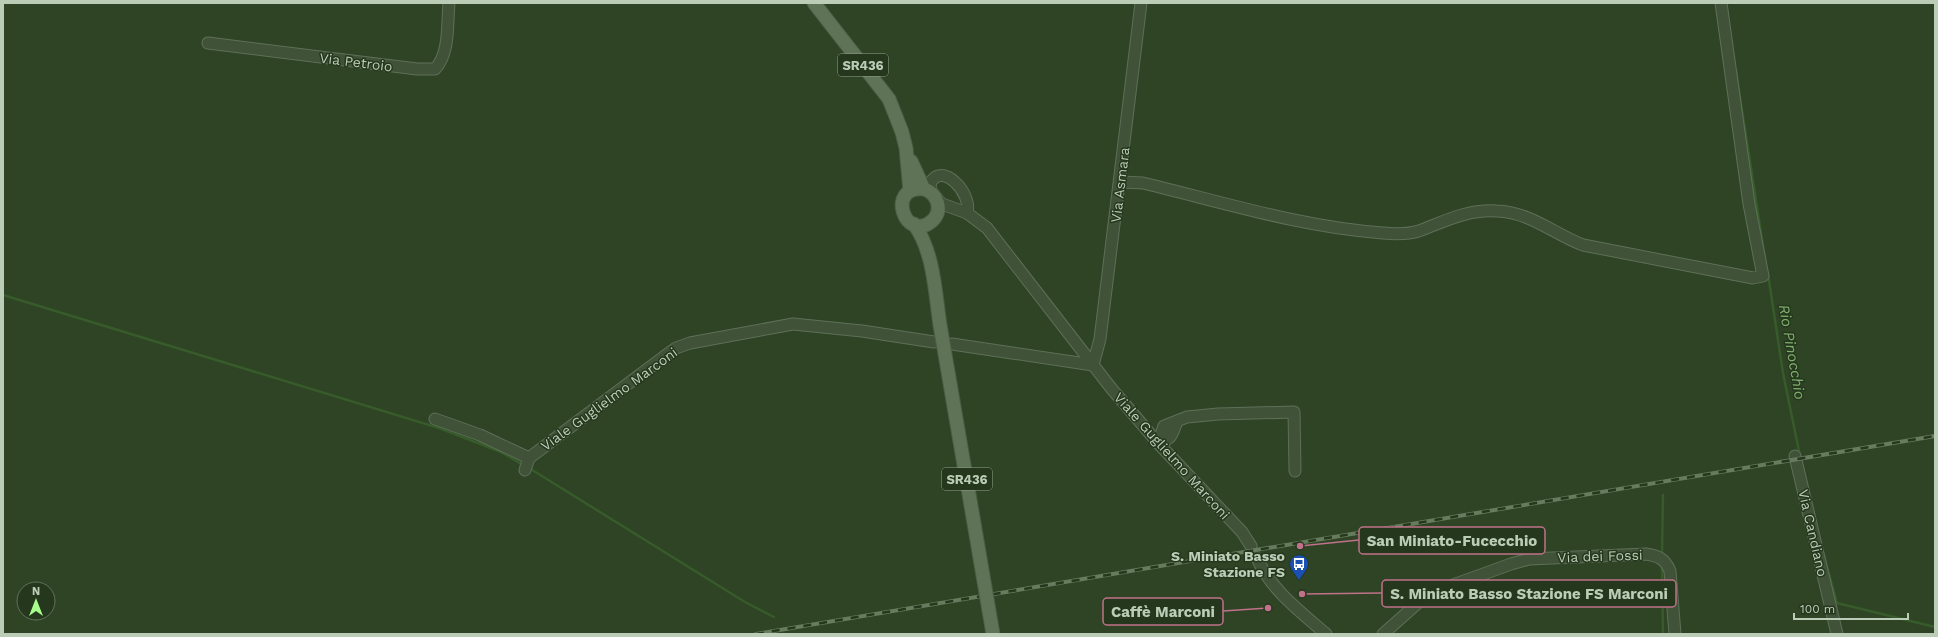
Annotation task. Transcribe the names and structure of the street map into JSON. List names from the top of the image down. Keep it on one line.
{"streets":{"main road":["SR436"],"street":["Via Petroio","Via Asmara","Viale Guglielmo Marconi","Via Candiano","Via dei Fossi"]},"crossings":[["SR436","Viale Guglielmo Marconi"],["Via Asmara","Viale Guglielmo Marconi"]],"water":["Rio Pinocchio"],"places":{"other":["San Miniato-Fucecchio","S. Miniato Basso Stazione FS Marconi","Caffè Marconi"],"bus stop":["S. Miniato Basso Stazione FS"]},"scale_bar":"100 m","north":"top"}
